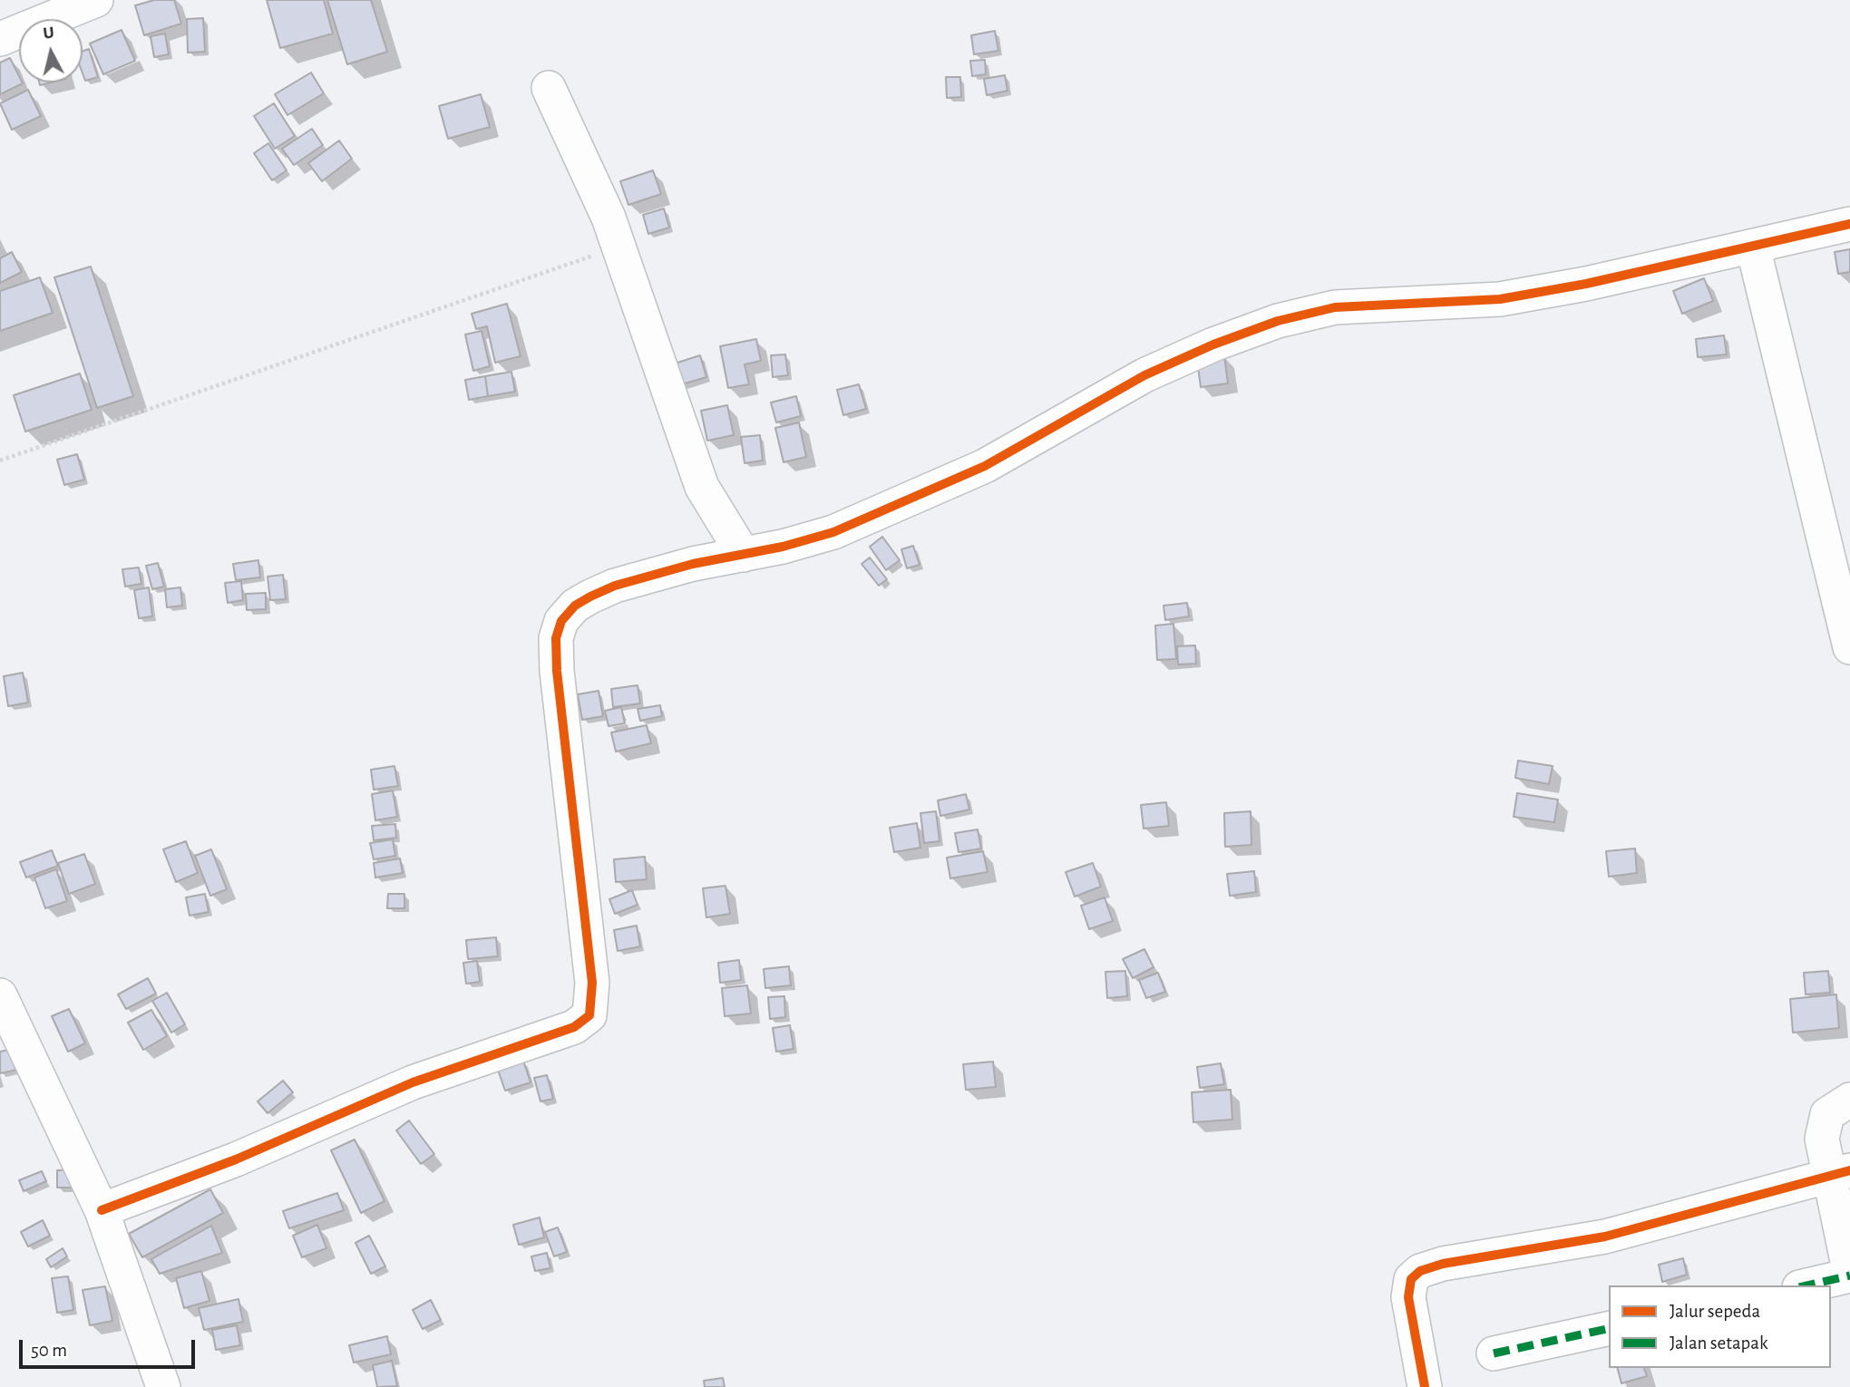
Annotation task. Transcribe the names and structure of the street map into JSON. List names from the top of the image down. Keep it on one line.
{"legend":["Jalur sepeda","Jalan setapak"],"scale_bar":"50 m","north":"top"}
